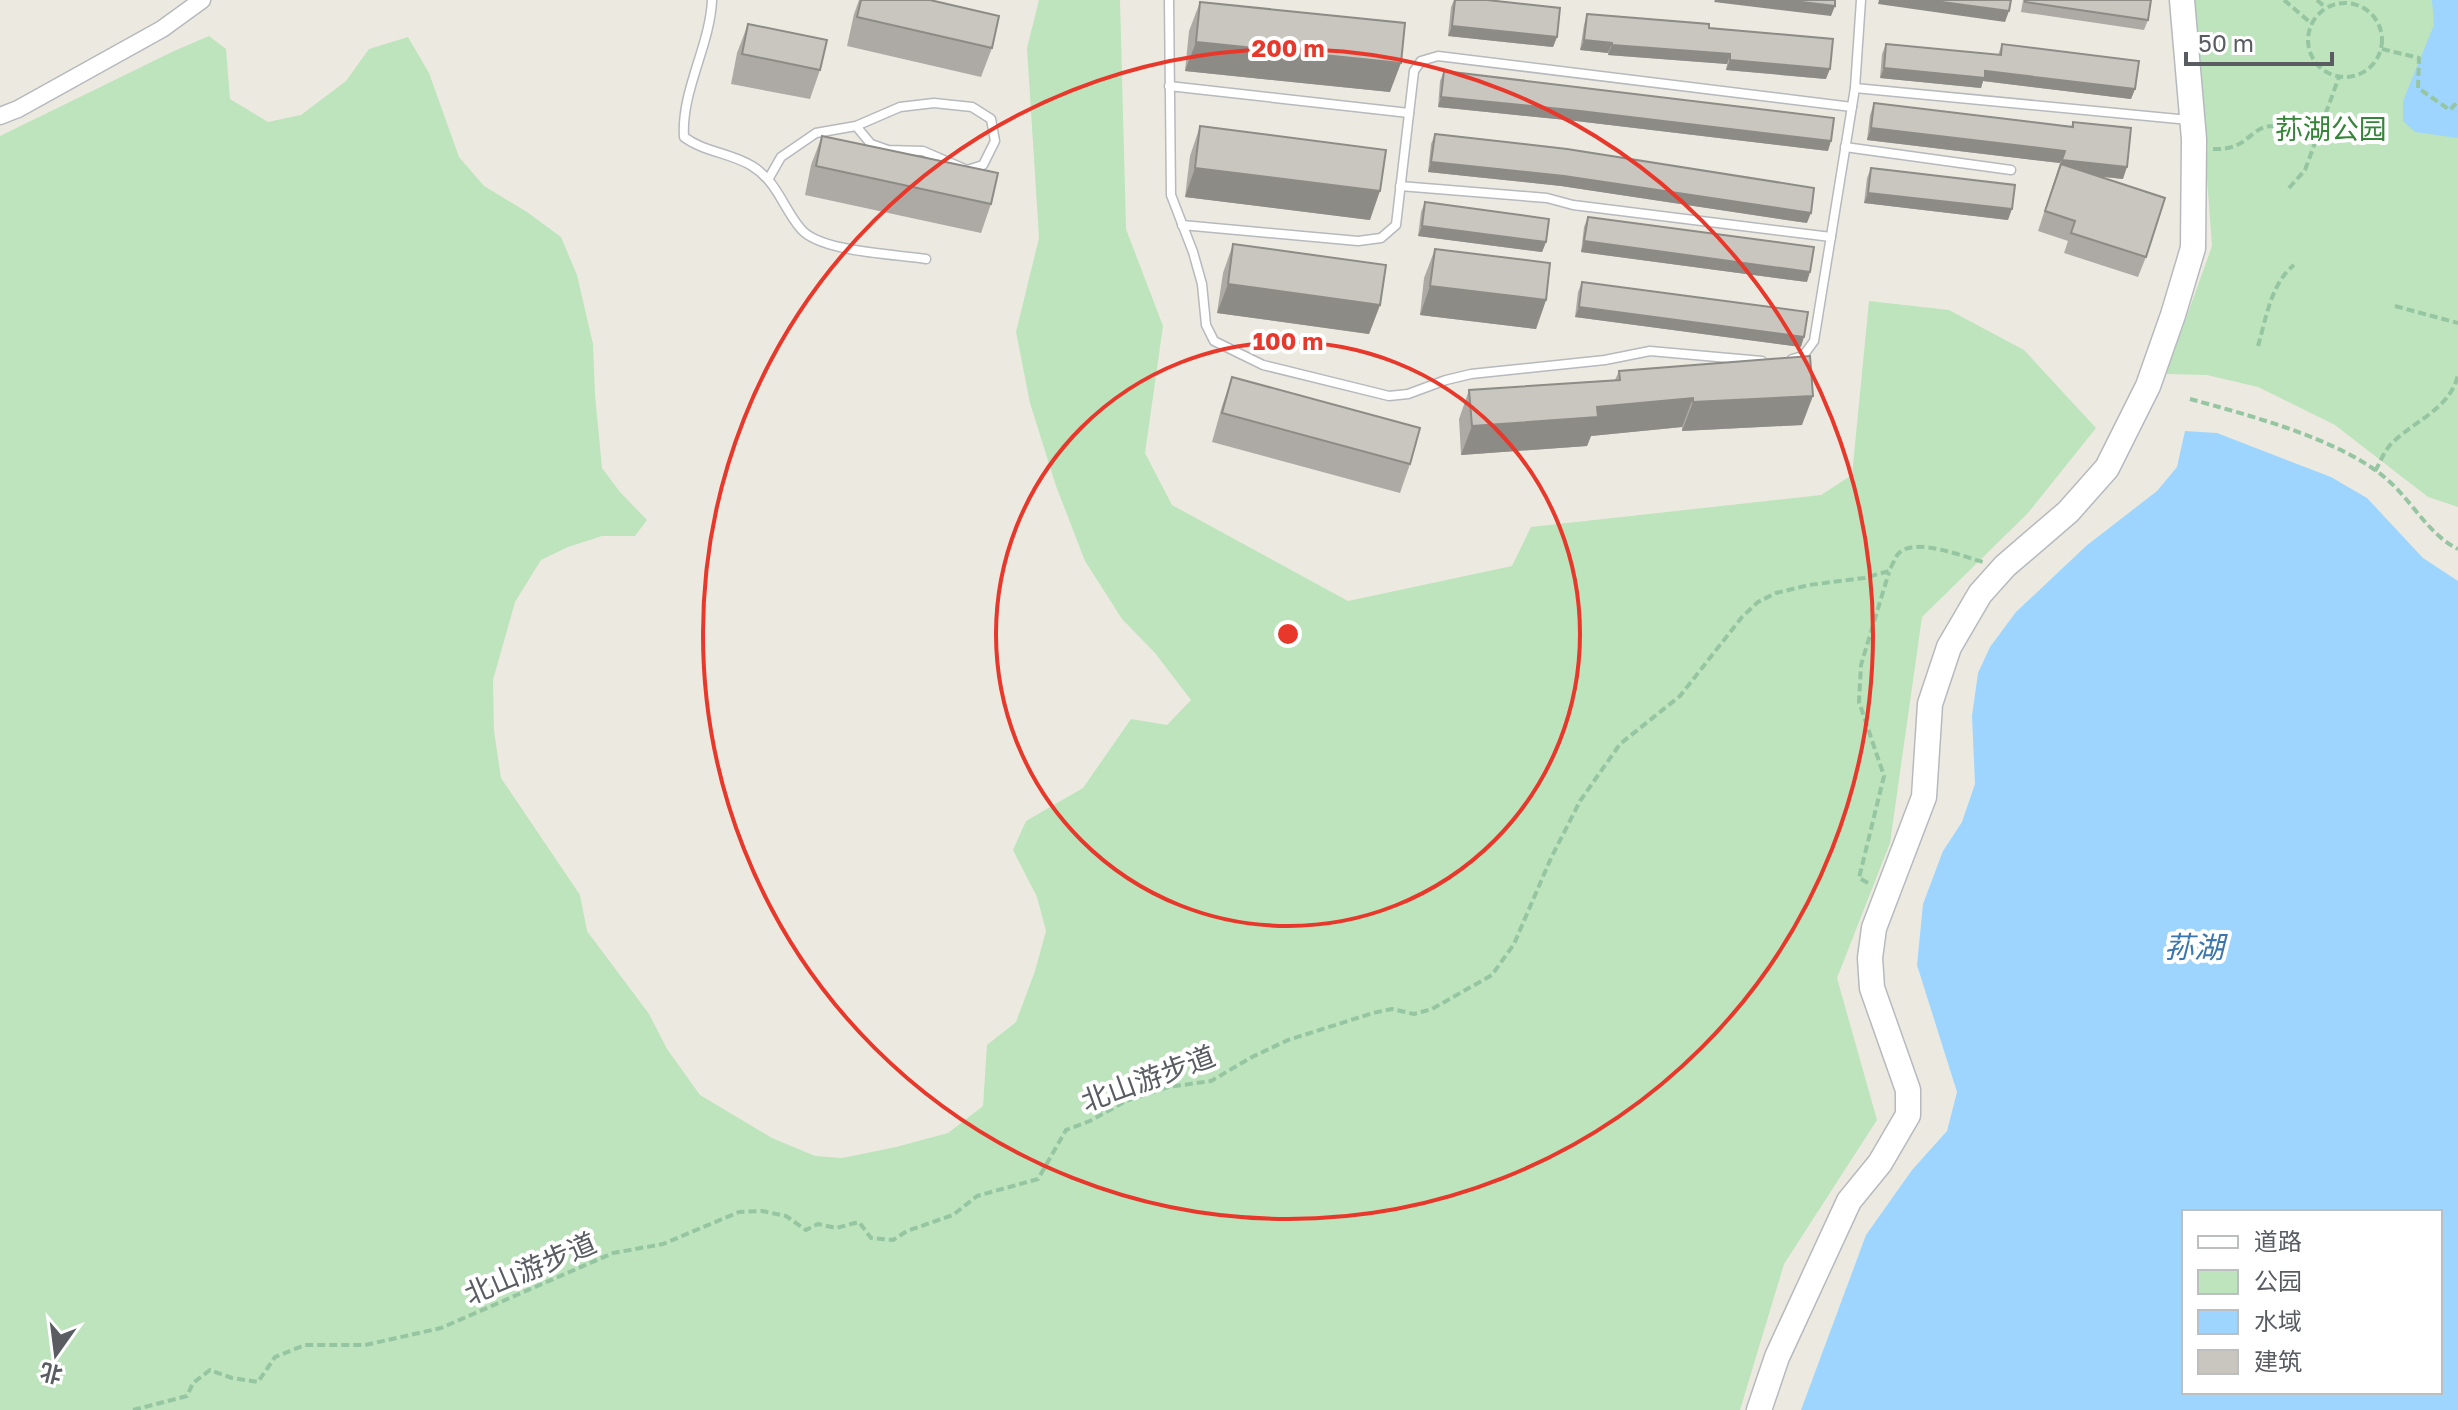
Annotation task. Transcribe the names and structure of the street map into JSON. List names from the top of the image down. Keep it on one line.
{"streets":{"path":["北山游步道"]},"water":["荪湖"],"parks":["荪湖公园"],"legend":["道路","公园","水域","建筑"],"scale_bar":"50 m","north":"bottom","rings":["200 m","100 m"]}
